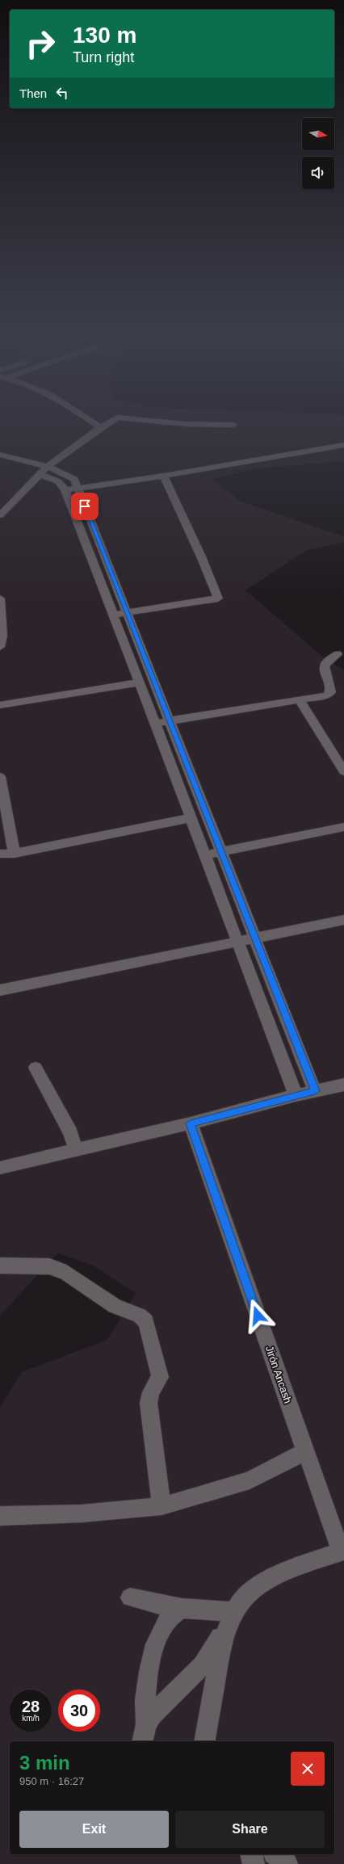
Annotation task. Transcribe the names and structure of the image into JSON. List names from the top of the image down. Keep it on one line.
{"streets":{"street":["Jirón Ancash"]},"north":"right","page":{"turn":["130 m","Turn right"],"then":"Then","speed":"28 km/h","limit":"30","heading":["3 min","950 m · 16:27"],"buttons":["Exit","Share"]}}
